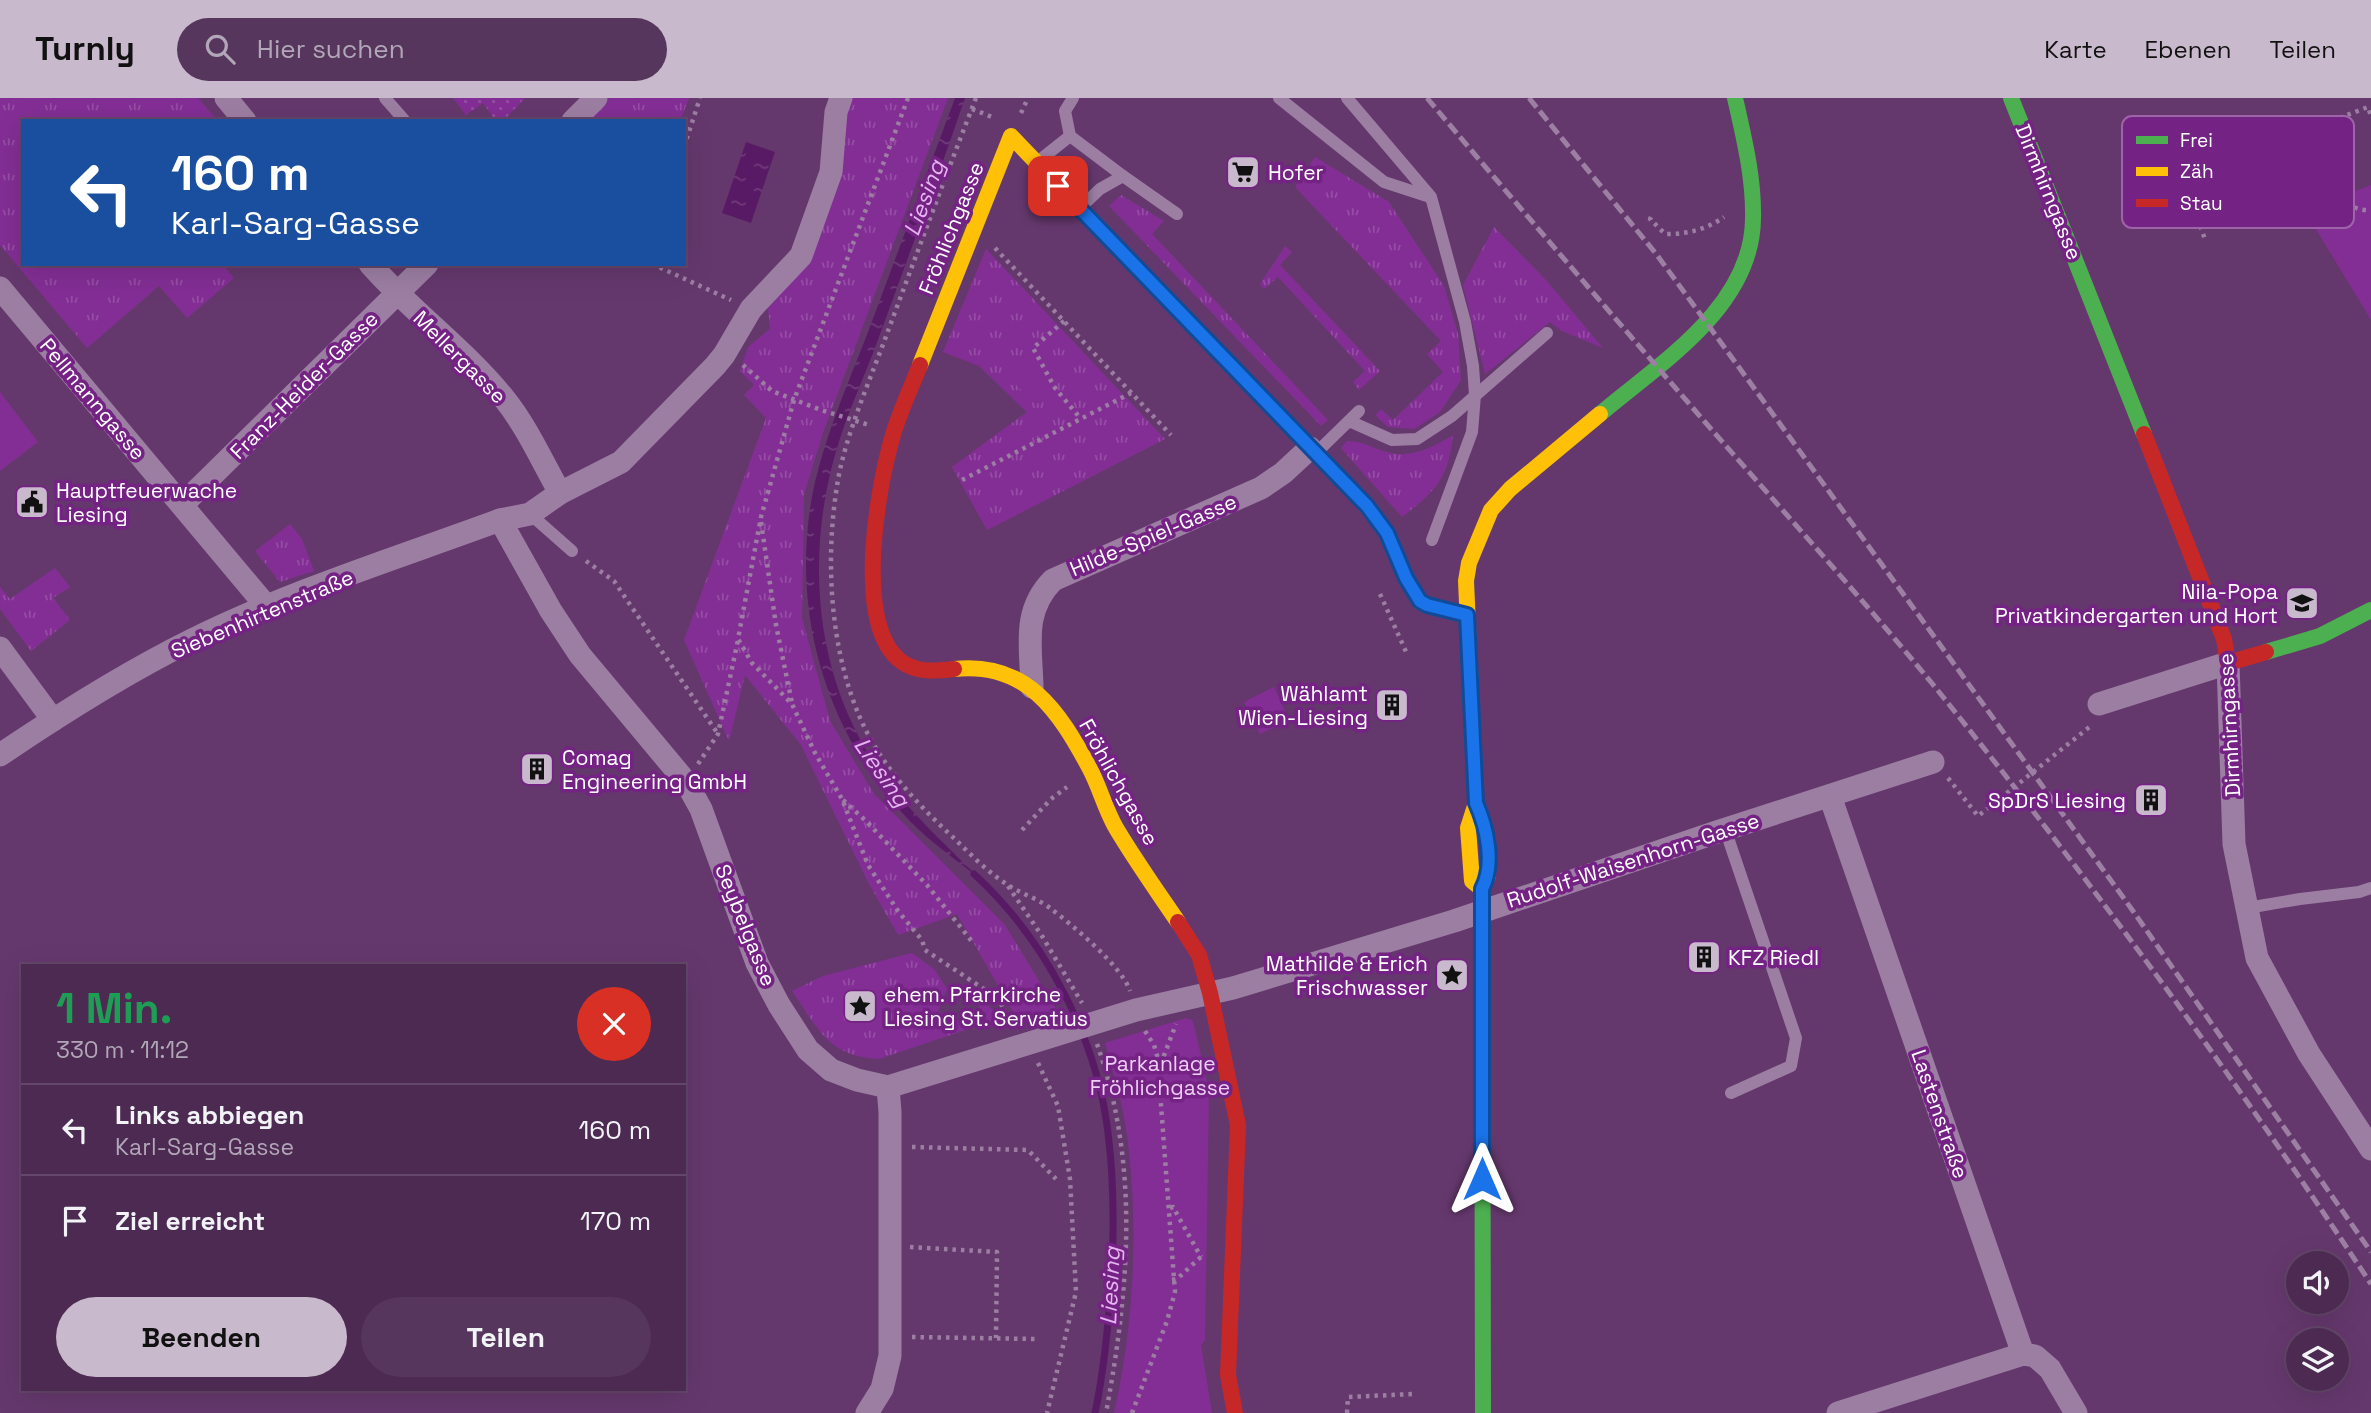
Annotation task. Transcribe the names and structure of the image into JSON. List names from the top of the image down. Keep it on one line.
{"streets":{"street":["Dirmhirngasse","Fröhlichgasse","Mellergasse","Franz-Heider-Gasse","Pellmanngasse","Hilde-Spiel-Gasse","Siebenhirtenstraße","Rudolf-Waisenhorn-Gasse","Seybelgasse","Lastenstraße"]},"crossings":[["Fröhlichgasse","Hilde-Spiel-Gasse"],["Fröhlichgasse","Rudolf-Waisenhorn-Gasse"],["Mellergasse","Franz-Heider-Gasse"],["Franz-Heider-Gasse","Pellmanngasse"],["Pellmanngasse","Siebenhirtenstraße"],["Siebenhirtenstraße","Seybelgasse"],["Rudolf-Waisenhorn-Gasse","Lastenstraße"]],"water":["Liesing"],"parks":["Parkanlage Fröhlichgasse"],"places":{"supermarket":["Hofer"],"public building":["Hauptfeuerwache Liesing"],"school or university":["Nila-Popa Privatkindergarten und Hort"],"building":["Wählamt Wien-Liesing","Comag Engineering GmbH","SpDrS Liesing","KFZ Riedl"],"place":["Mathilde & Erich Frischwasser","ehem. Pfarrkirche Liesing St. Servatius"]},"legend":["Frei","Zäh","Stau"],"page":{"header":"Turnly","search":"Hier suchen","nav":["Karte","Ebenen","Teilen"],"turn":["160 m","Karl-Sarg-Gasse"],"heading":["1 Min.","330 m · 11:12"],"list":[{"name":"Links abbiegen","note":"Karl-Sarg-Gasse","value":"160 m"},{"name":"Ziel erreicht","value":"170 m"}],"buttons":["Beenden","Teilen"]}}
